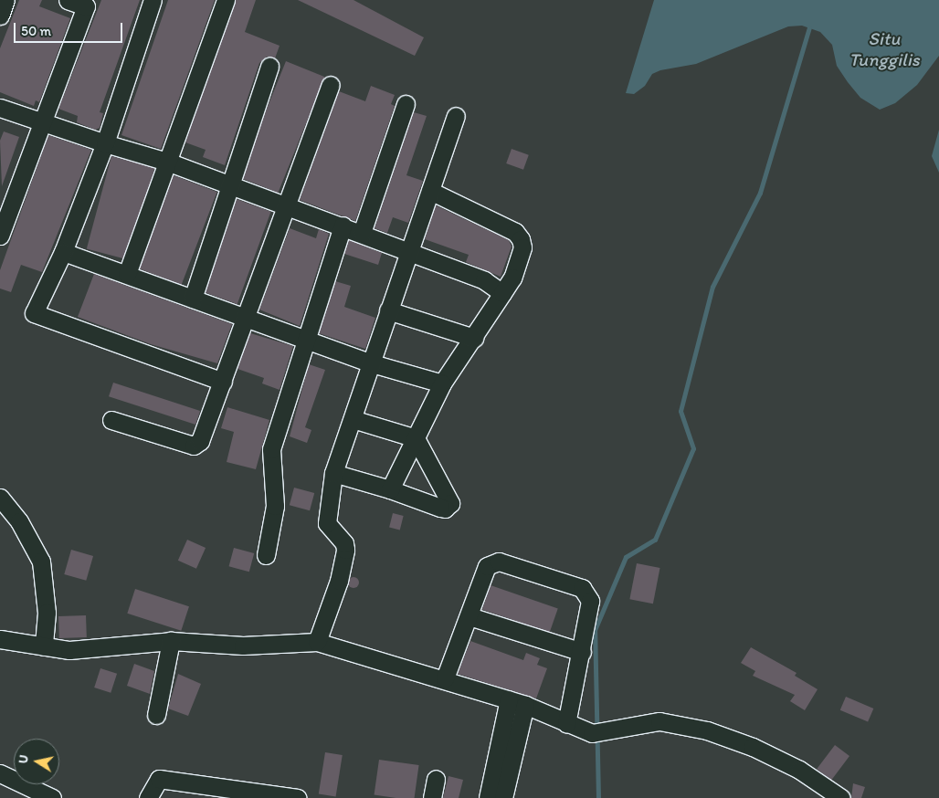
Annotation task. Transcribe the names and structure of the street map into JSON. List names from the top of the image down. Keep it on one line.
{"water":["Situ Tunggilis"],"scale_bar":"50 m","north":"left"}
